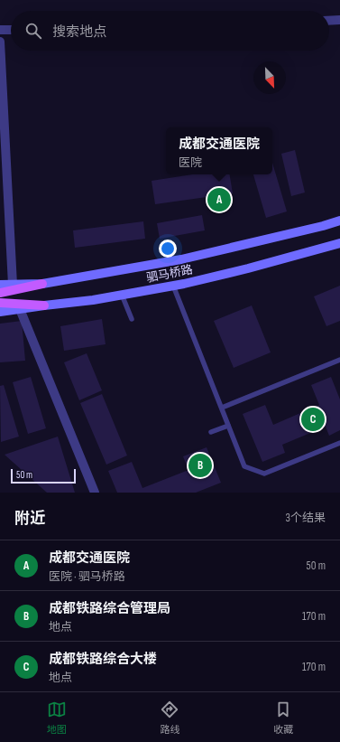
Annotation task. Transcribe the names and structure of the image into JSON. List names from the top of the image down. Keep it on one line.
{"streets":{"main road":["驷马桥路"]},"scale_bar":"50 m","north":"bottom right","page":{"search":"搜索地点","popup":["成都交通医院","医院"],"pins":["A","C","B"],"scale":"50 m","heading":["附近","3个结果"],"list":[{"mark":"A","name":"成都交通医院","note":"医院 · 驷马桥路","value":"50 m"},{"mark":"B","name":"成都铁路综合管理局","note":"地点","value":"170 m"},{"mark":"C","name":"成都铁路综合大楼","note":"地点","value":"170 m"}],"nav":["地图","路线","收藏"]}}
